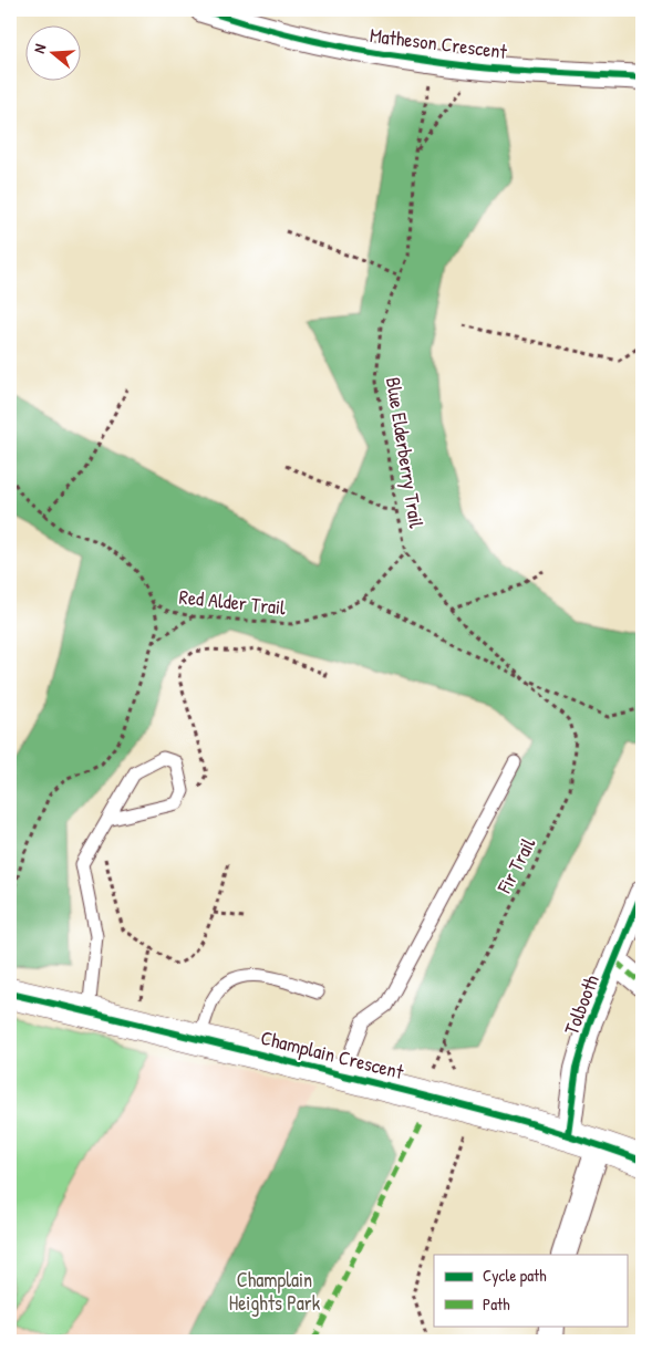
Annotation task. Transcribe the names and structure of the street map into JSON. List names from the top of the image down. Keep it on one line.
{"streets":{"street":["Matheson Crescent","Tolbooth","Champlain Crescent"],"path":["Blue Elderberry Trail","Red Alder Trail","Fir Trail"]},"crossings":[["Blue Elderberry Trail","Fir Trail"],["Tolbooth","Champlain Crescent"]],"parks":["Champlain Heights Park"],"legend":["Cycle path","Path"],"north":"left"}
